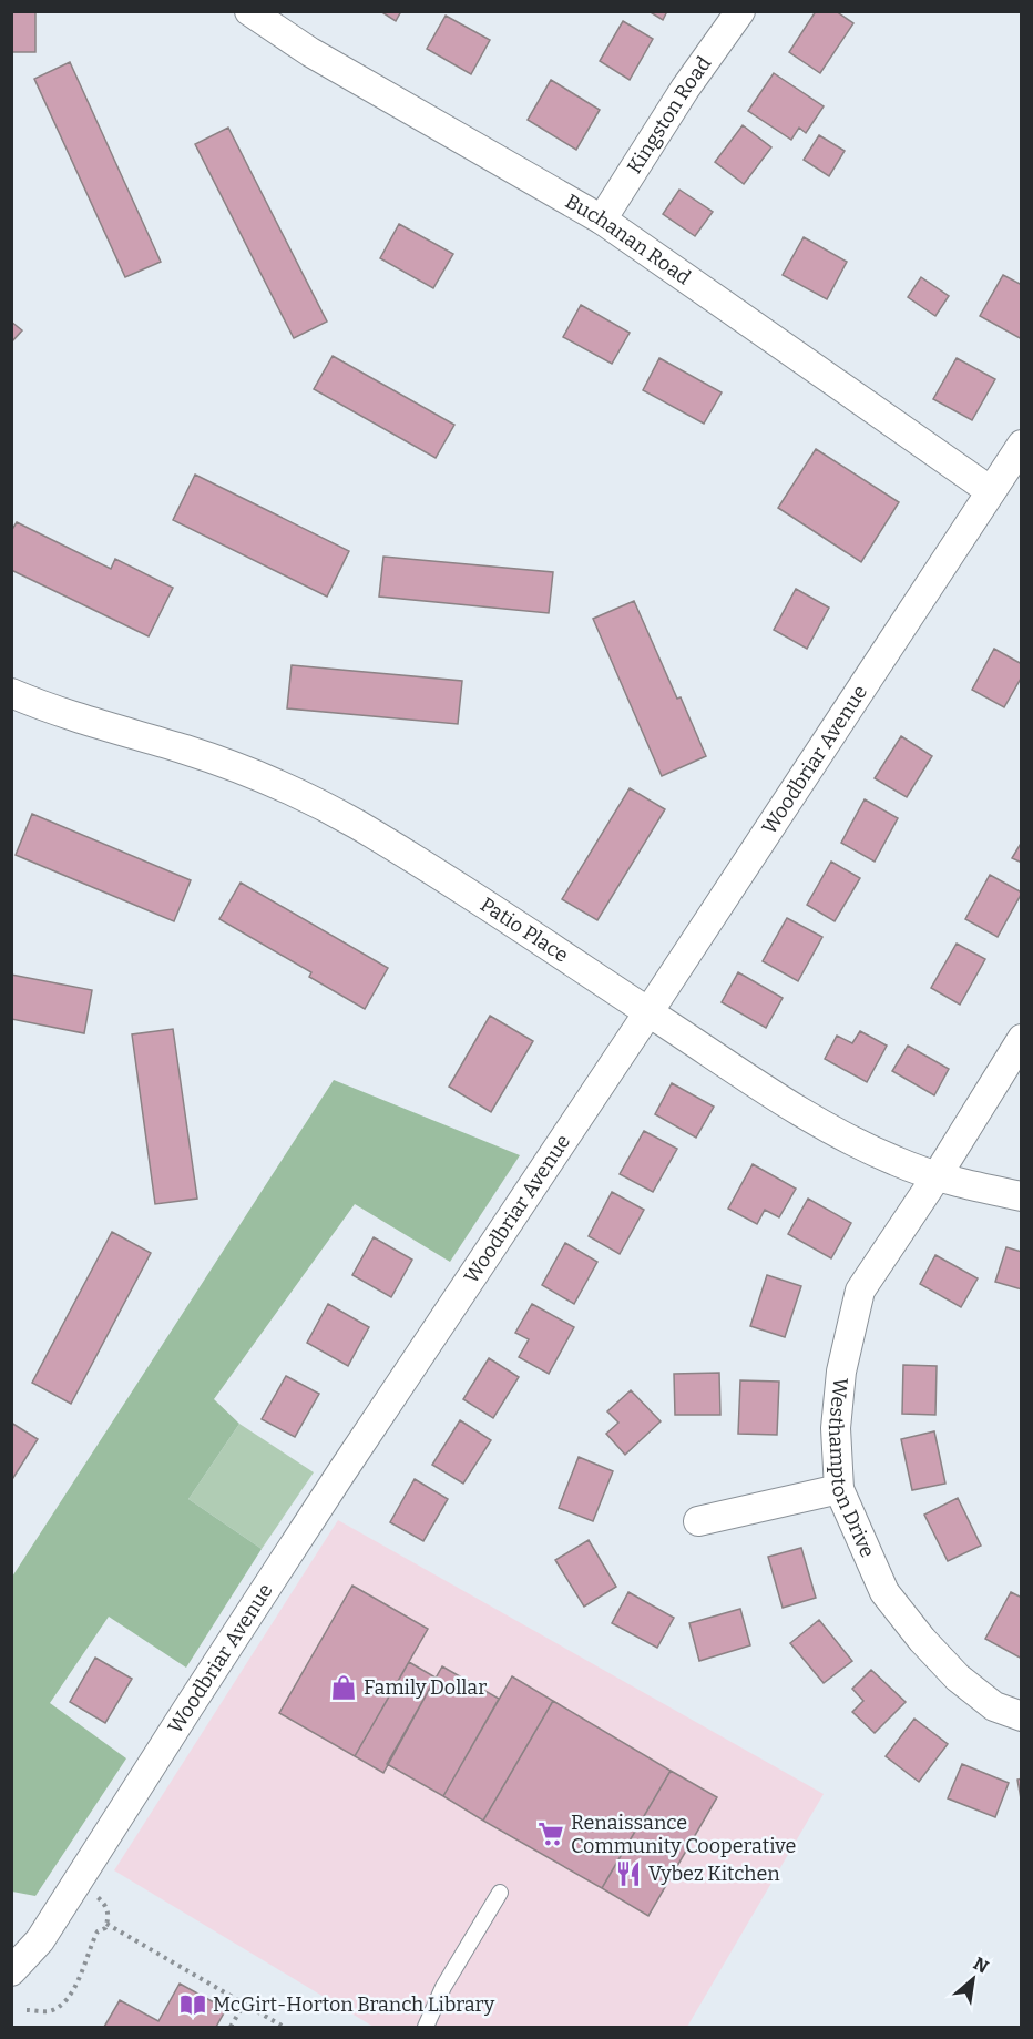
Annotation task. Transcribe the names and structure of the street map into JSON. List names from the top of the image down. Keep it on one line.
{"streets":{"street":["Kingston Road","Buchanan Road","Woodbriar Avenue","Patio Place","Westhampton Drive"]},"crossings":[["Kingston Road","Buchanan Road"],["Buchanan Road","Woodbriar Avenue"],["Woodbriar Avenue","Patio Place"],["Patio Place","Westhampton Drive"]],"places":{"shop":["Family Dollar"],"supermarket":["Renaissance Community Cooperative"],"restaurant":["Vybez Kitchen"],"library":["McGirt-Horton Branch Library"]},"north":"top right"}
